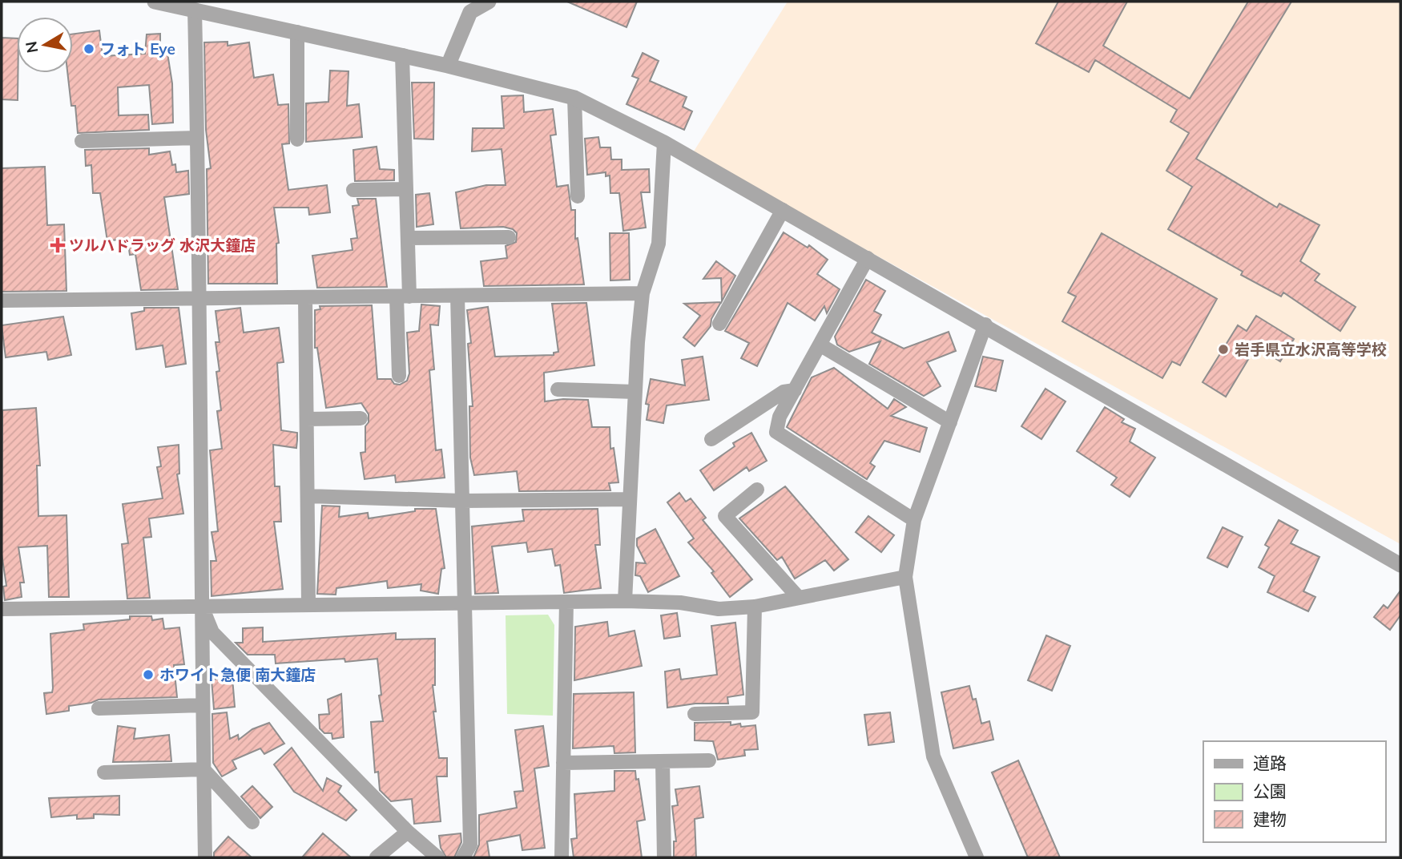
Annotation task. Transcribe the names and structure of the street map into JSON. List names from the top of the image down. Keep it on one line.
{"places":{"other":["フォト Eye","岩手県立水沢高等学校","ホワイト急便 南大鐘店"],"health":["ツルハドラッグ 水沢大鐘店"]},"legend":["道路","公園","建物"],"north":"left"}
